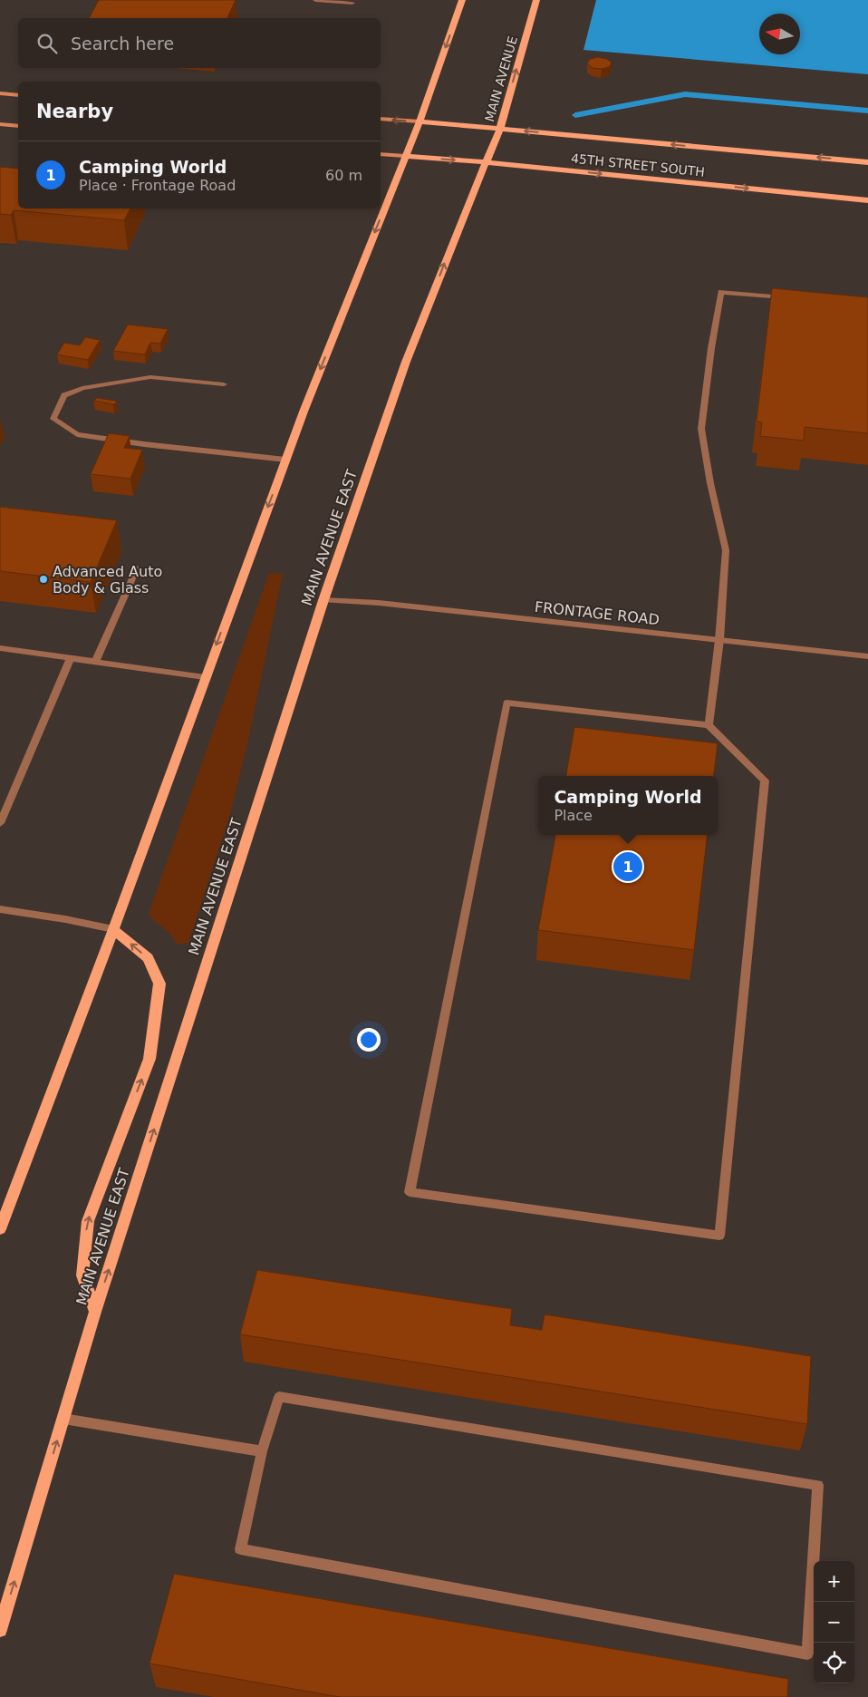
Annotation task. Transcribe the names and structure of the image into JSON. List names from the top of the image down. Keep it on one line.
{"streets":{"main road":["MAIN AVENUE","45TH STREET SOUTH","MAIN AVENUE EAST"],"street":["FRONTAGE ROAD"]},"crossings":[["MAIN AVENUE","45TH STREET SOUTH"],["MAIN AVENUE","MAIN AVENUE EAST"],["45TH STREET SOUTH","MAIN AVENUE EAST"],["MAIN AVENUE EAST","FRONTAGE ROAD"]],"places":["Advanced Auto Body & Glass"],"north":"left","page":{"search":"Search here","heading":"Nearby","list":[{"mark":"1","name":"Camping World","note":"Place · Frontage Road","value":"60 m"}],"popup":["Camping World","Place"],"pins":"1","map_buttons":["+","−"]}}
